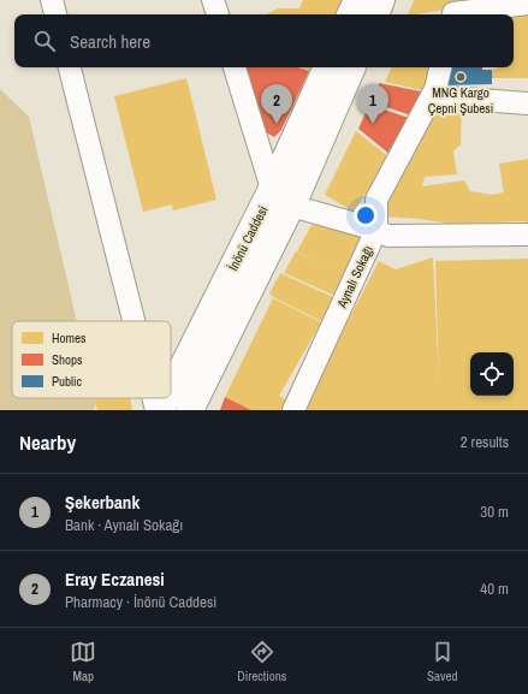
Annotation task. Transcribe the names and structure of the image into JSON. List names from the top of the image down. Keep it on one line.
{"streets":{"street":["İnönü Caddesi","Aynalı Sokağı"]},"places":["MNG Kargo Çepni Şubesi"],"legend":["Homes","Shops","Public"],"page":{"search":"Search here","pins":["1","2"],"heading":["Nearby","2 results"],"list":[{"mark":"1","name":"Şekerbank","note":"Bank · Aynalı Sokağı","value":"30 m"},{"mark":"2","name":"Eray Eczanesi","note":"Pharmacy · İnönü Caddesi","value":"40 m"}],"nav":["Map","Directions","Saved"]}}
